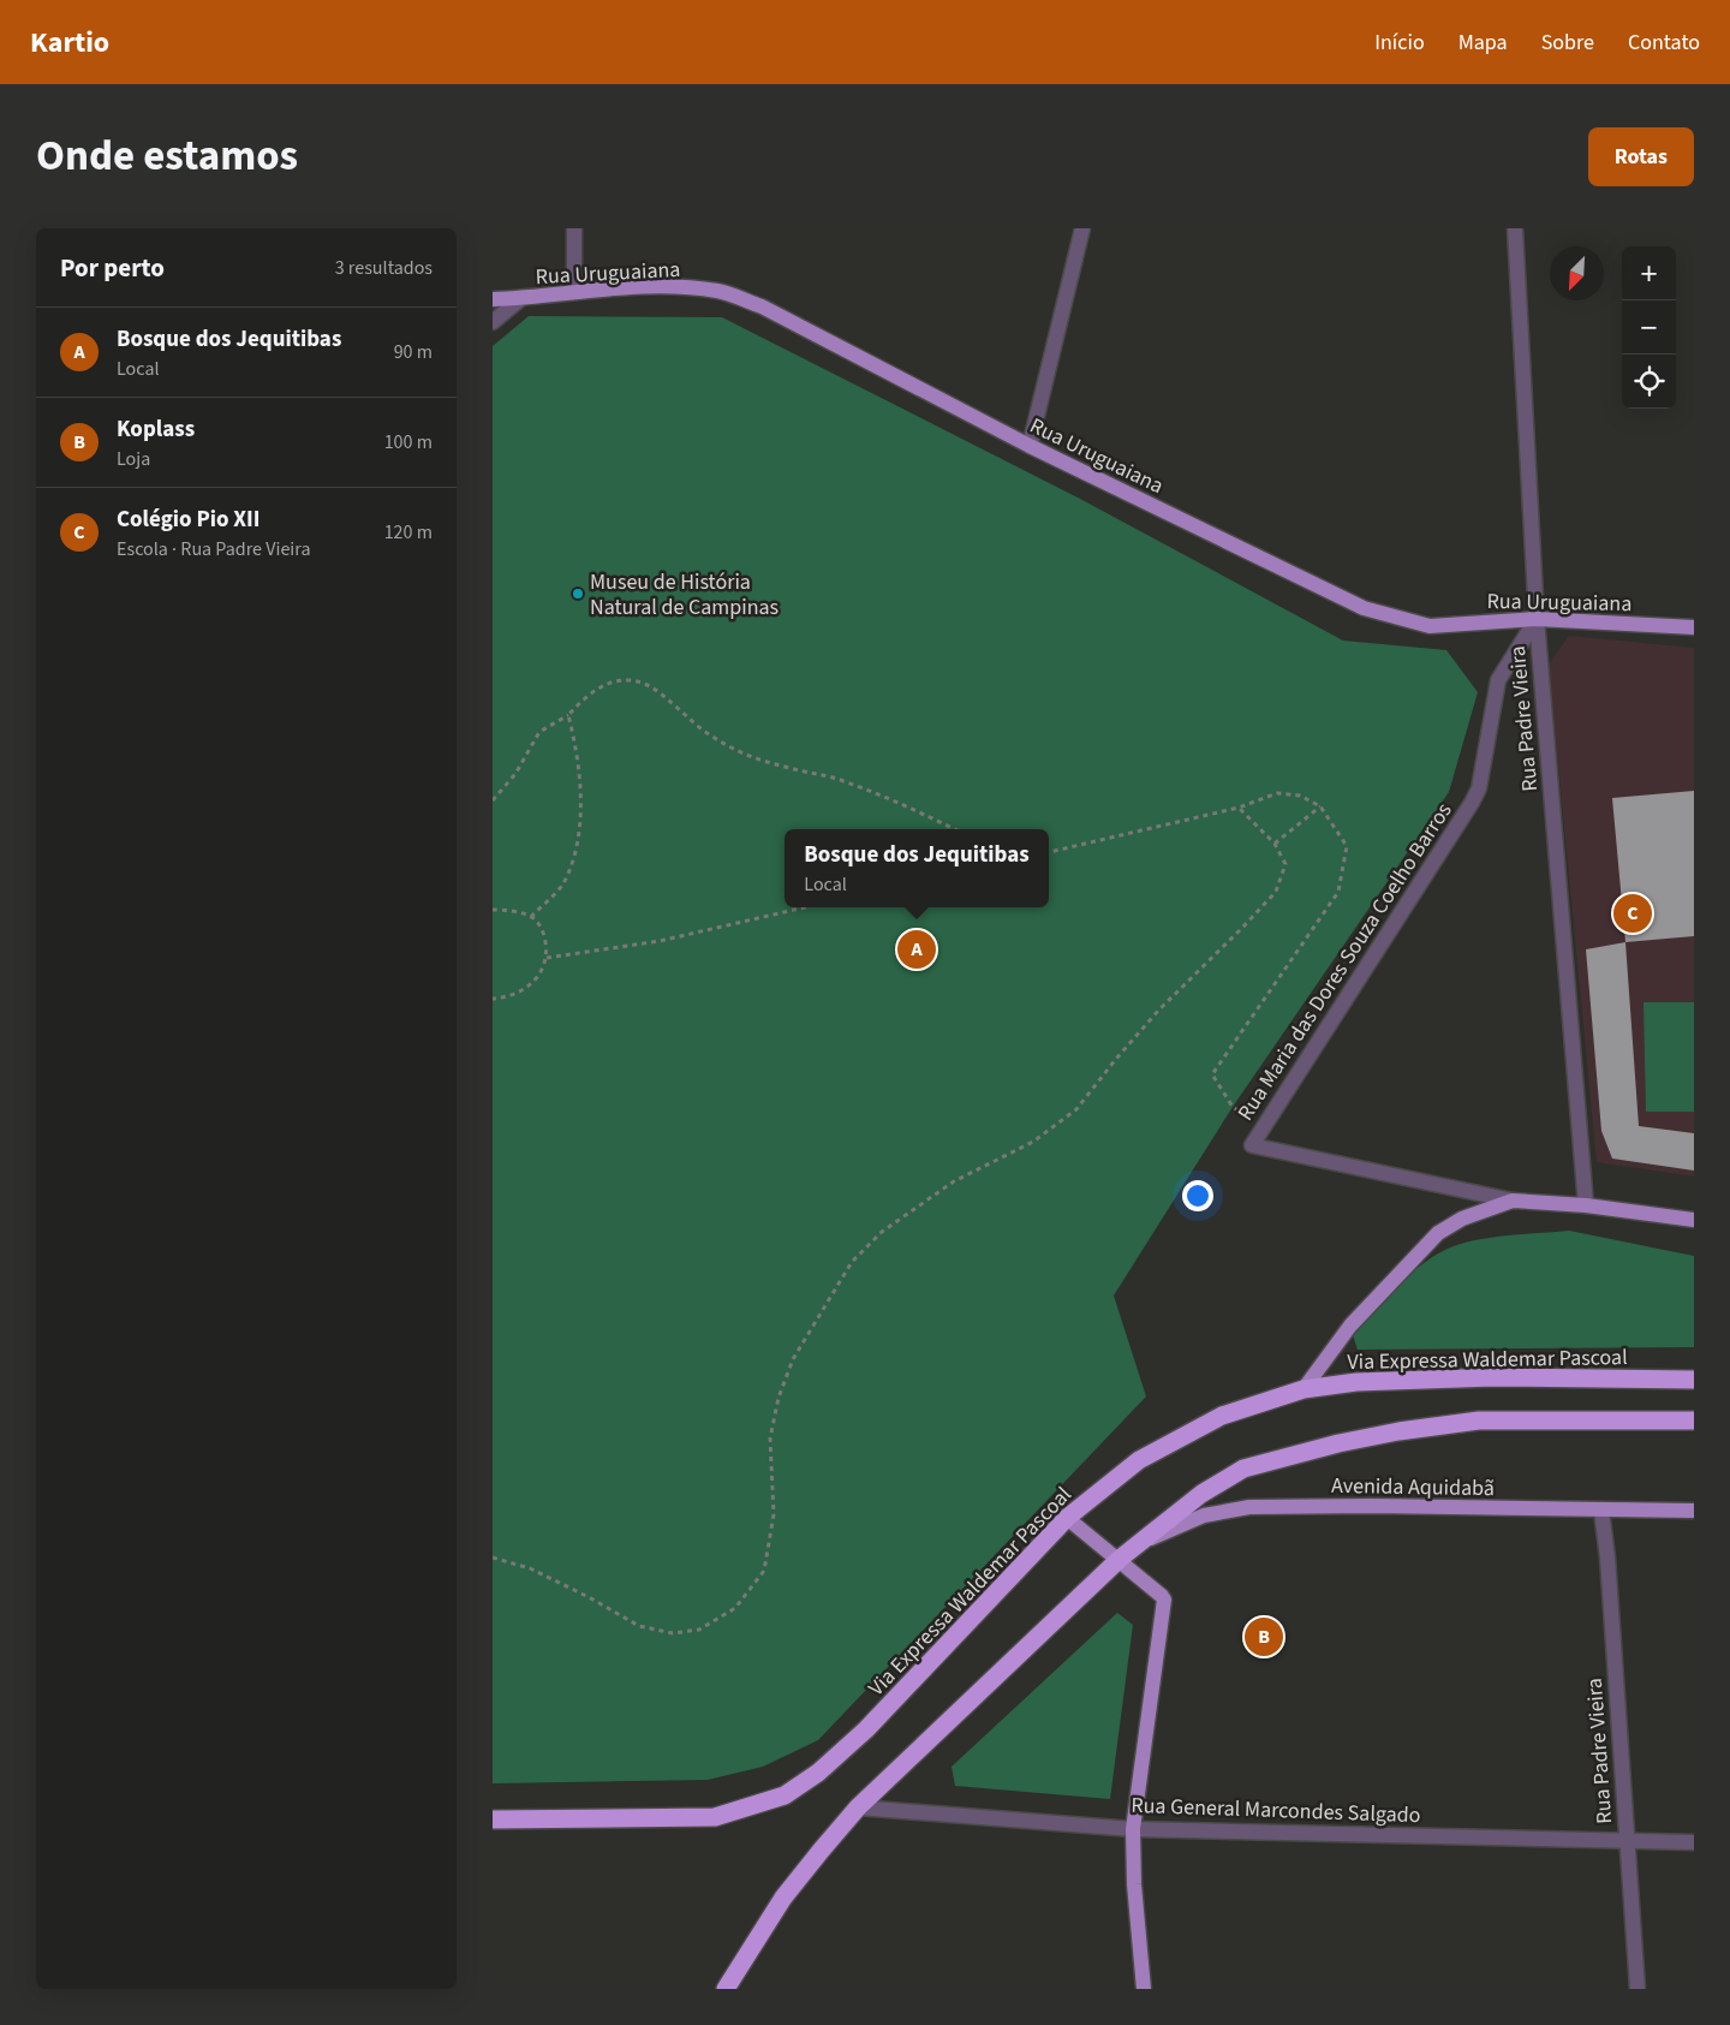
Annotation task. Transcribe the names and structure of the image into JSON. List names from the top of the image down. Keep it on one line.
{"streets":{"highway":["Via Expressa Waldemar Pascoal"],"main road":["Rua Uruguaiana","Avenida Aquidabã"],"street":["Rua Padre Vieira","Rua Maria das Dores Souza Coelho Barros","Rua General Marcondes Salgado"]},"crossings":[["Rua Uruguaiana","Rua Padre Vieira"],["Rua Uruguaiana","Rua Maria das Dores Souza Coelho Barros"],["Rua Padre Vieira","Rua Maria das Dores Souza Coelho Barros"],["Rua Padre Vieira","Avenida Aquidabã"],["Rua Padre Vieira","Rua General Marcondes Salgado"]],"places":["Museu de História Natural de Campinas"],"north":"bottom left","page":{"header":"Kartio","nav":["Início","Mapa","Sobre","Contato"],"title":"Onde estamos","buttons":"Rotas","heading":["Por perto","3 resultados"],"map_buttons":["+","−"],"list":[{"mark":"A","name":"Bosque dos Jequitibas","note":"Local","value":"90 m"},{"mark":"B","name":"Koplass","note":"Loja","value":"100 m"},{"mark":"C","name":"Colégio Pio XII","note":"Escola · Rua Padre Vieira","value":"120 m"}],"popup":["Bosque dos Jequitibas","Local"],"pins":["C","A","B"]}}
